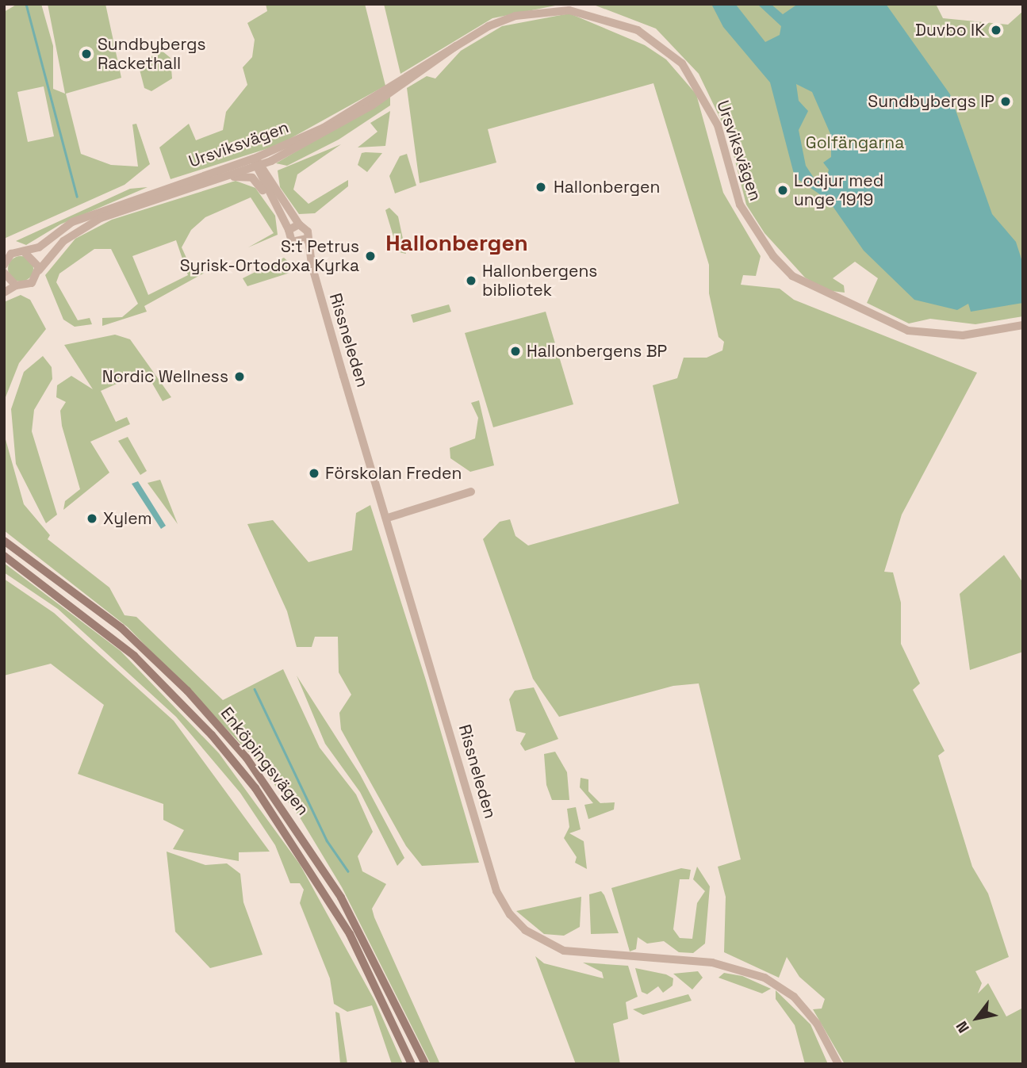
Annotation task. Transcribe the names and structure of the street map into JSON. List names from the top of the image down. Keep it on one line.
{"streets":{"main road":["Enköpingsvägen"],"street":["Ursviksvägen","Rissneleden"]},"districts":["Hallonbergen"],"parks":["Golfängarna"],"places":["Duvbo IK","Sundbybergs Rackethall","Sundbybergs IP","Hallonbergen","Lodjur med unge 1919","S:t Petrus Syrisk-Ortodoxa Kyrka","Hallonbergens bibliotek","Hallonbergens BP","Nordic Wellness","Förskolan Freden","Xylem"],"north":"bottom left"}
